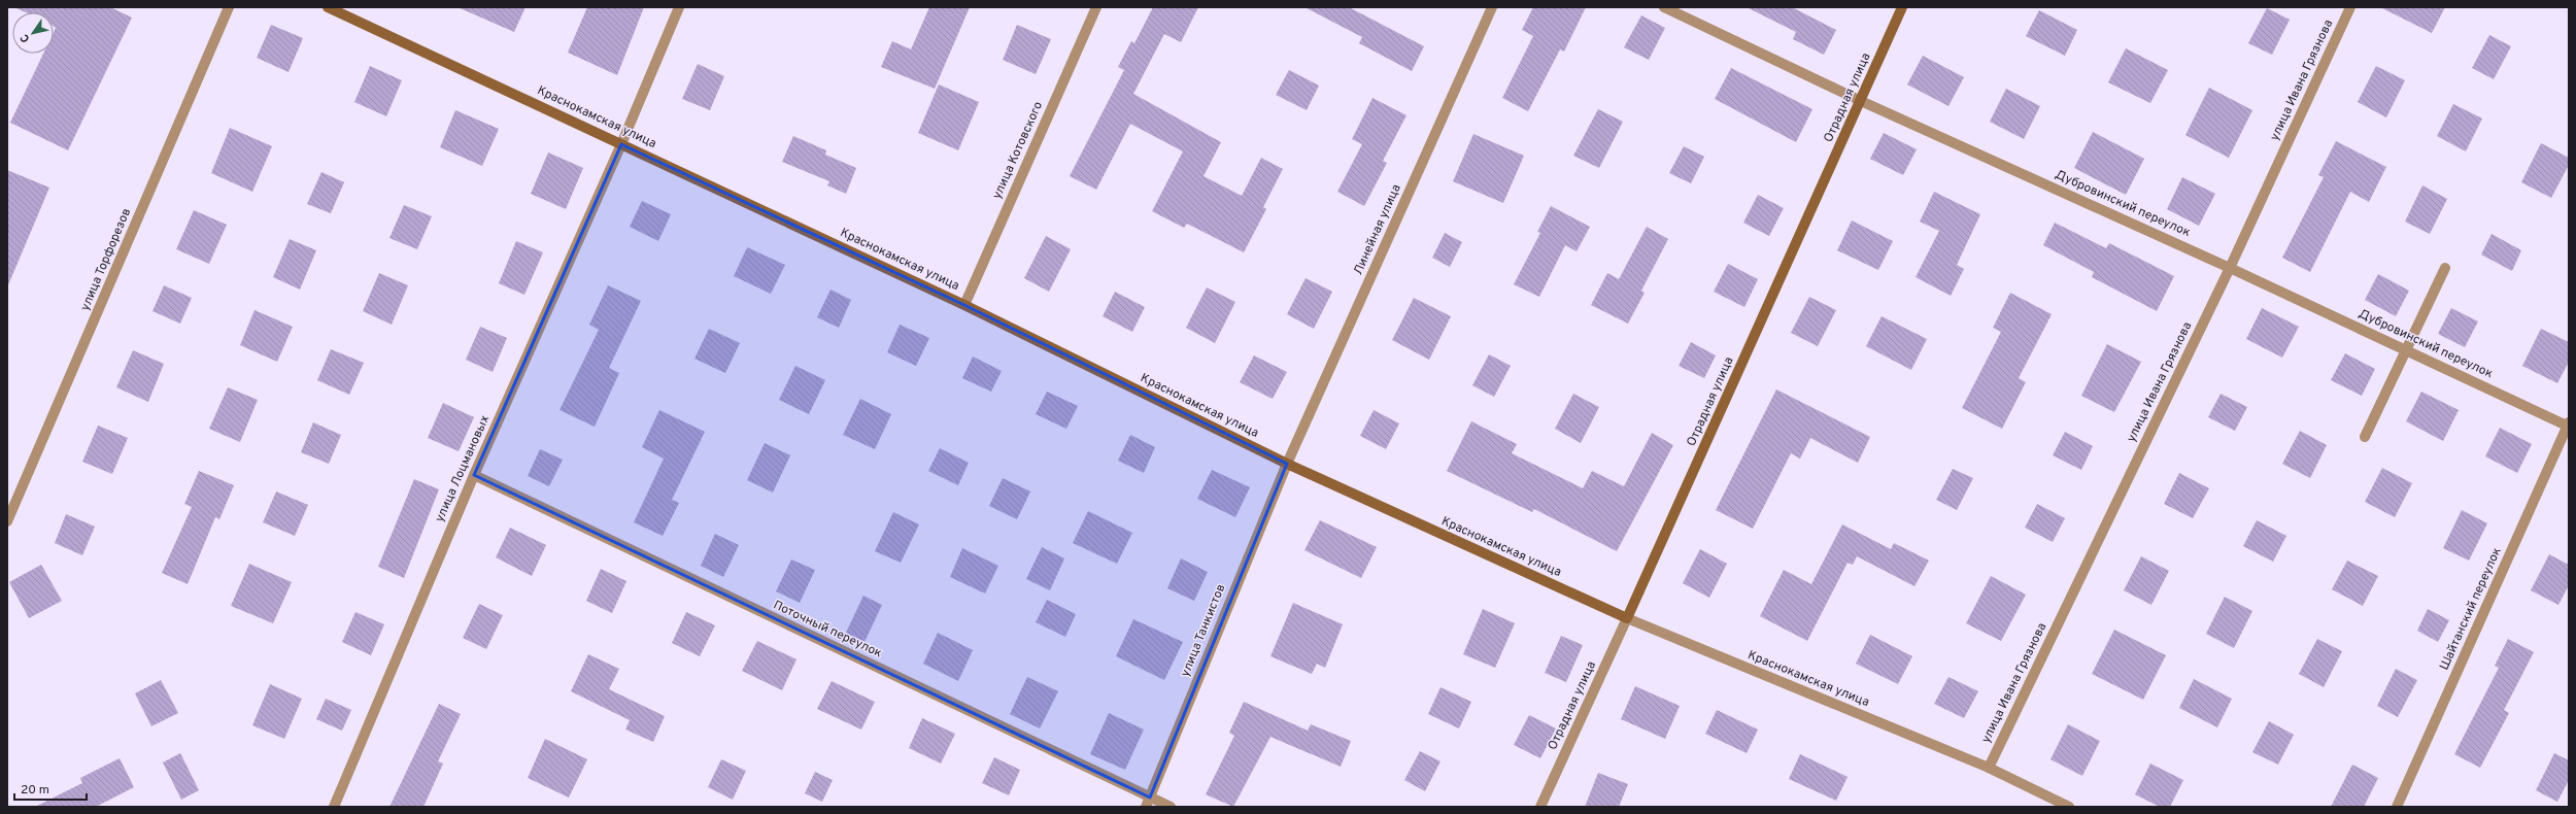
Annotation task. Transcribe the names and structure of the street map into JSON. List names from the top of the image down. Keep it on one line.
{"streets":{"street":["улица Ивана Грязнова","Отрадная улица","Краснокамская улица","улица Котовского","Дубровинский переулок","Линейная улица","улица Торфорезов","улица Лоцмановых","Шайтанский переулок","Поточный переулок","улица Танкистов"]},"crossings":[["улица Ивана Грязнова","Краснокамская улица"],["улица Ивана Грязнова","Дубровинский переулок"],["Отрадная улица","Краснокамская улица"],["Отрадная улица","Дубровинский переулок"],["Краснокамская улица","улица Котовского"],["Краснокамская улица","Линейная улица"],["Краснокамская улица","улица Лоцмановых"],["Краснокамская улица","улица Танкистов"],["Дубровинский переулок","Шайтанский переулок"],["Линейная улица","улица Танкистов"],["улица Лоцмановых","Поточный переулок"],["Поточный переулок","улица Танкистов"]],"scale_bar":"20 m","north":"bottom left"}
